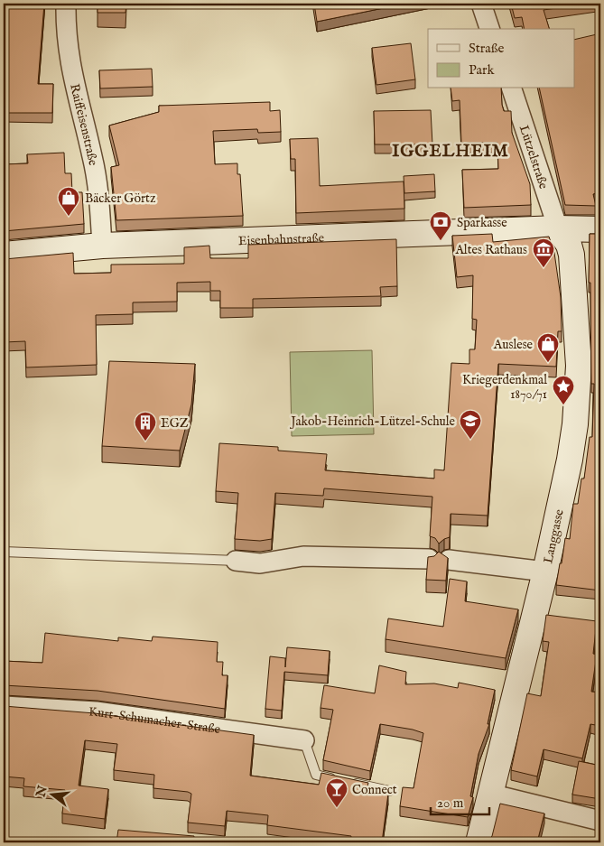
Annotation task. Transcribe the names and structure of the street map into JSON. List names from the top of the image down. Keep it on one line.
{"streets":{"main road":["Eisenbahnstraße","Langgasse"],"street":["Raiffeisenstraße","Lützelstraße","Kurt-Schumacher-Straße"]},"crossings":[["Raiffeisenstraße","Eisenbahnstraße"],["Lützelstraße","Eisenbahnstraße"],["Lützelstraße","Langgasse"],["Eisenbahnstraße","Langgasse"]],"districts":["IGGELHEIM"],"places":{"shop":["Bäcker Görtz","Auslese"],"bank":["Sparkasse"],"museum":["Altes Rathaus"],"place":["Kriegerdenkmal 1870/71"],"school or university":["Jakob-Heinrich-Lützel-Schule"],"building":["EGZ"],"bar":["Connect"]},"legend":["Straße","Park"],"scale_bar":"20 m","north":"left"}
